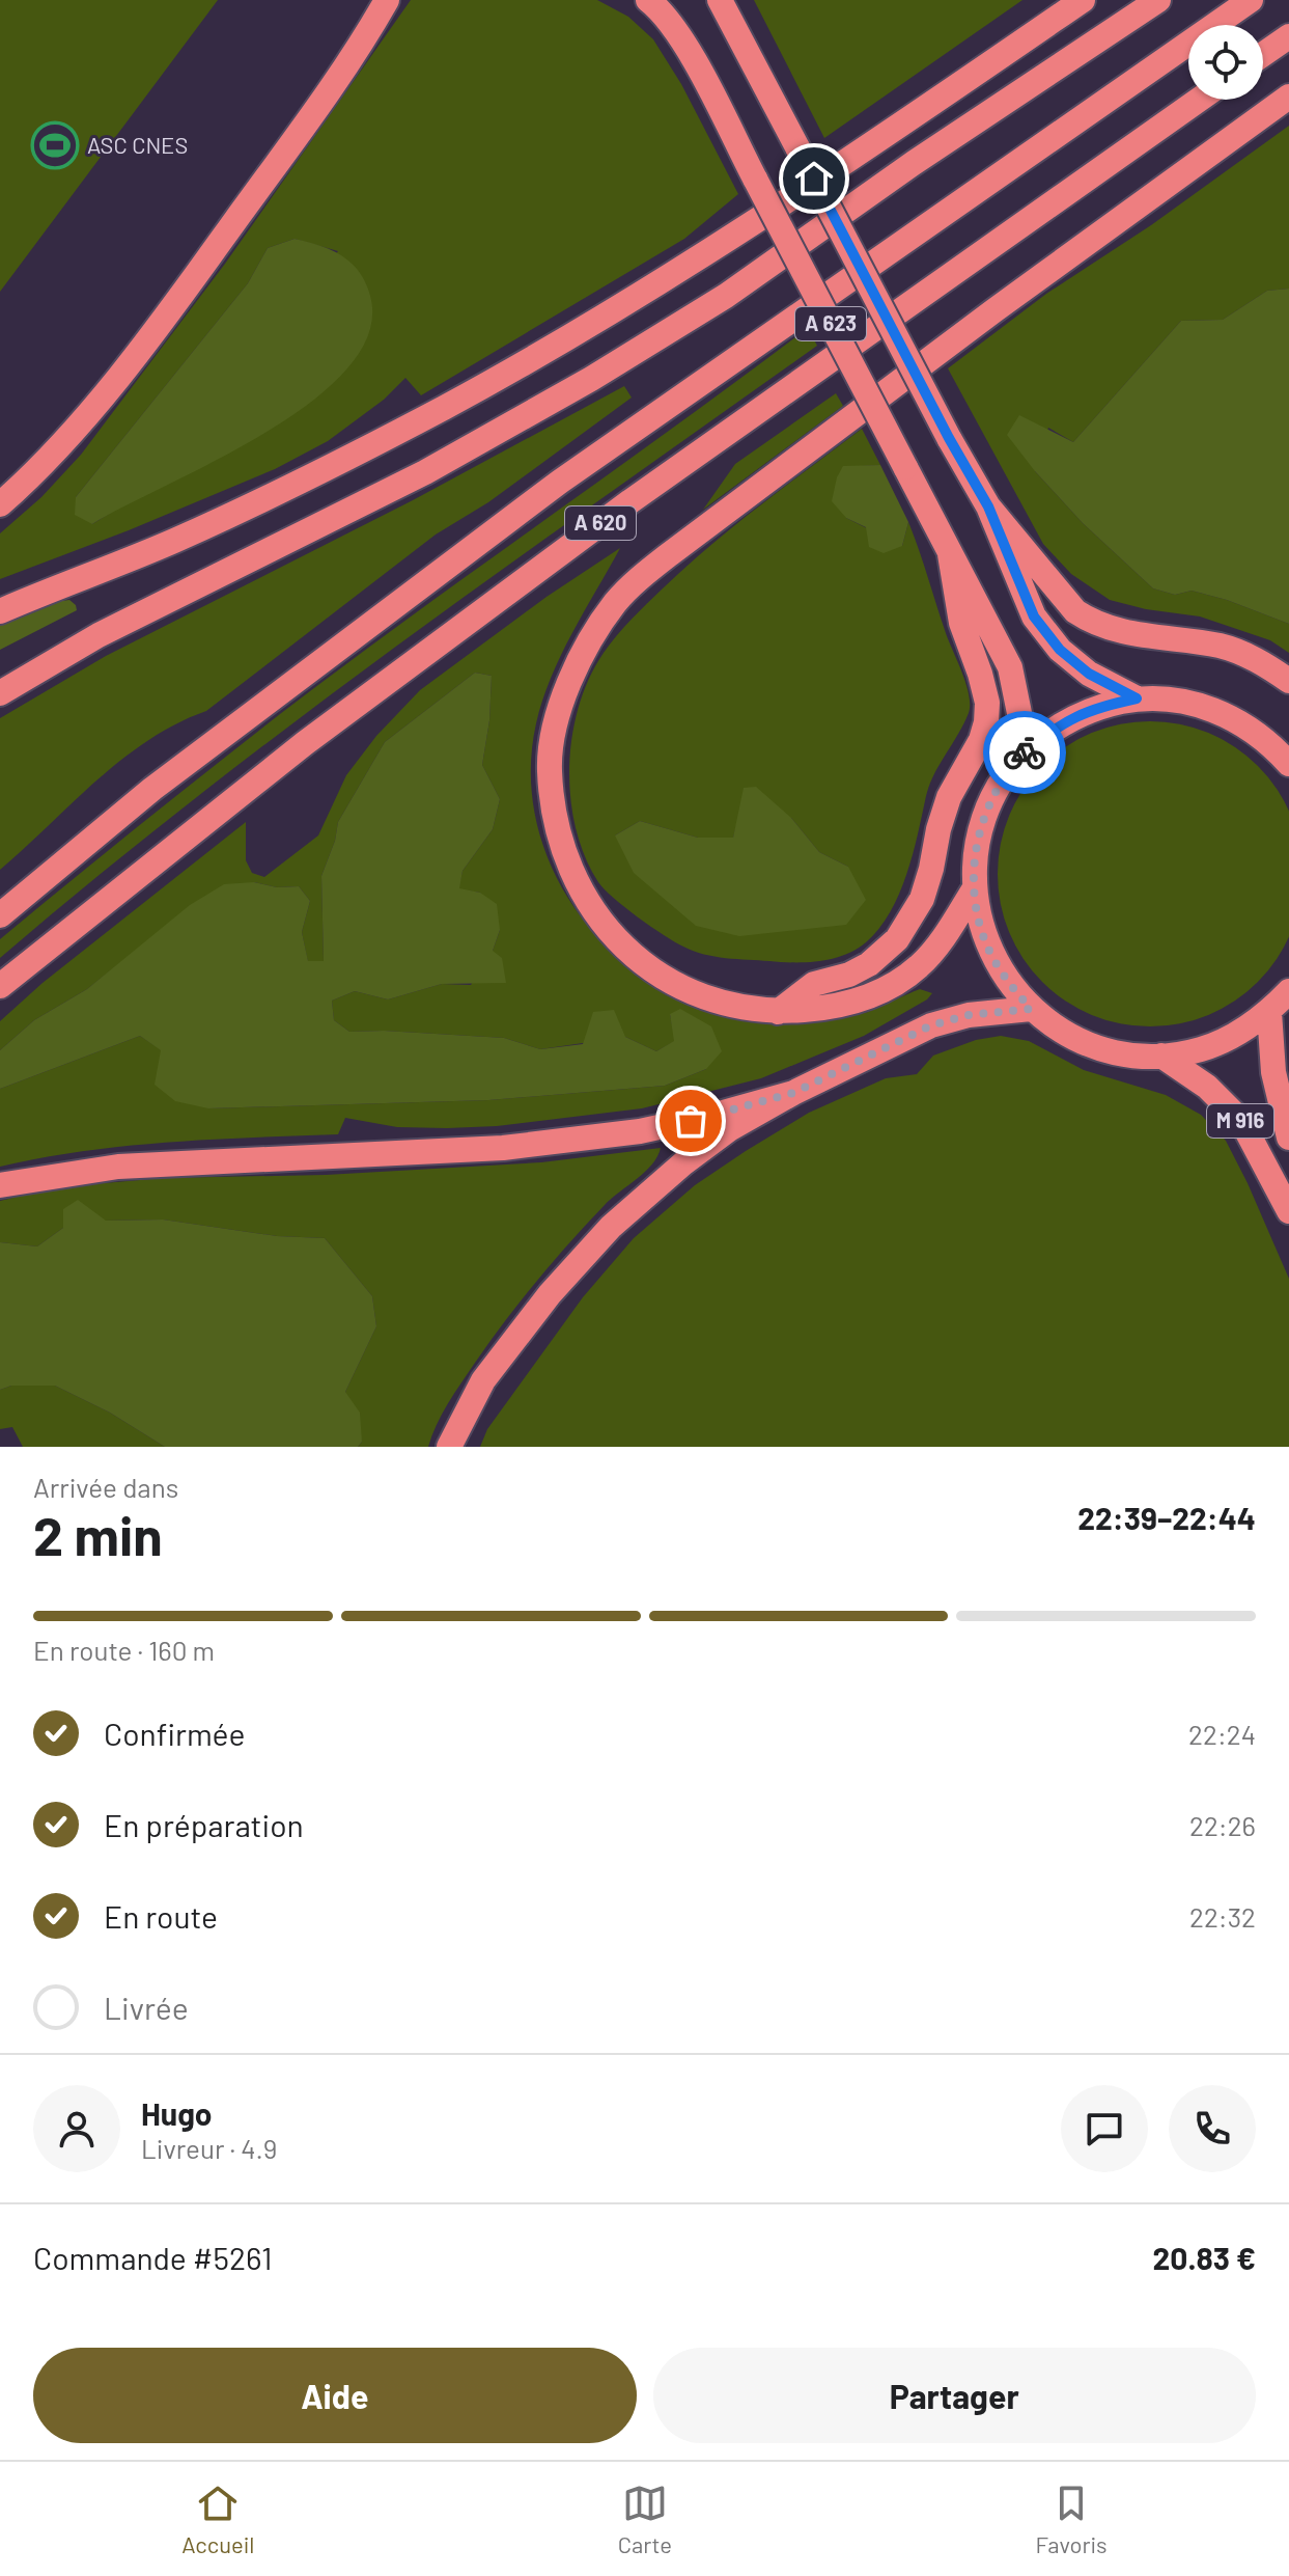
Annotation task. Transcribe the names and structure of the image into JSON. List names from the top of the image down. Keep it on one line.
{"streets":{"highway":["A 623","A 620","M 916"]},"places":{"sports":["ASC CNES"]},"page":{"heading":["2 min","Arrivée dans","22:39–22:44"],"panel":["Hugo","Livreur · 4.9","Commande #5261","20.83 €"],"bar":"En route · 160 m","list":[["Confirmée","22:24"],["En préparation","22:26"],["En route","22:32"],"Livrée"],"buttons":["Aide","Partager"],"tabs":["Accueil","Carte","Favoris"]}}
